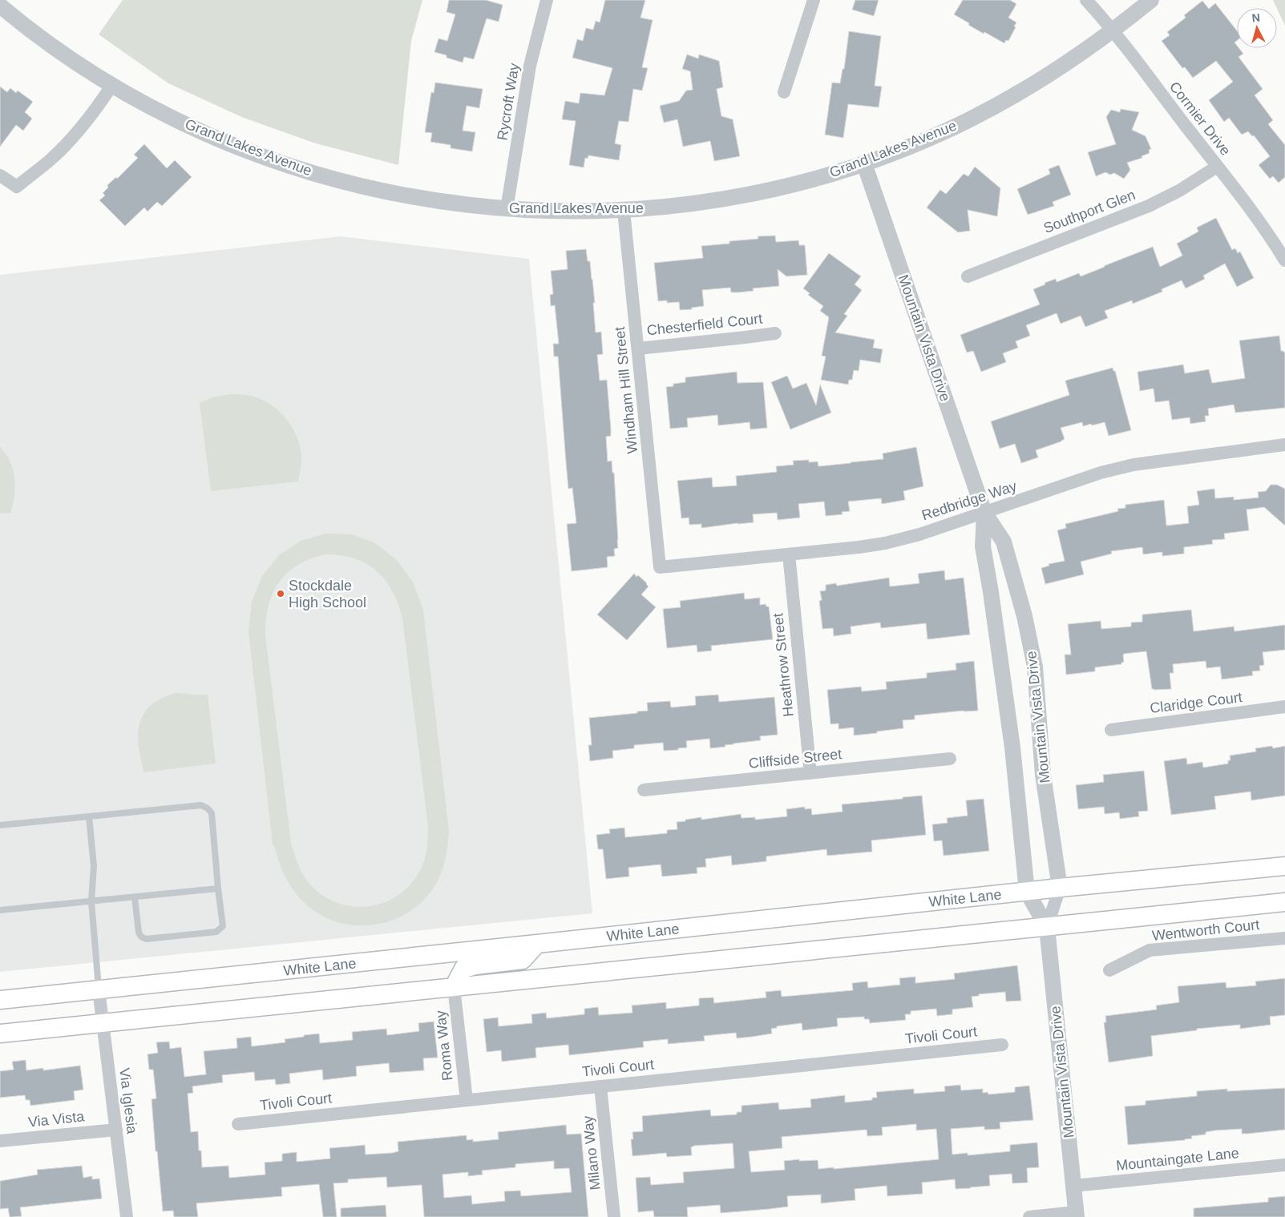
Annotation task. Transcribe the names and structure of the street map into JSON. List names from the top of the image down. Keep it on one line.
{"streets":{"main road":["White Lane"],"street":["Rycroft Way","Cormier Drive","Grand Lakes Avenue","Southport Glen","Chesterfield Court","Mountain Vista Drive","Windham Hill Street","Redbridge Way","Heathrow Street","Claridge Court","Cliffside Street","Wentworth Court","Tivoli Court","Roma Way","Via Iglesia","Via Vista","Milano Way","Mountaingate Lane"]},"crossings":[["Rycroft Way","Grand Lakes Avenue"],["Cormier Drive","Grand Lakes Avenue"],["Cormier Drive","Southport Glen"],["Grand Lakes Avenue","Mountain Vista Drive"],["Grand Lakes Avenue","Windham Hill Street"],["Chesterfield Court","Windham Hill Street"],["Mountain Vista Drive","Redbridge Way"],["Mountain Vista Drive","White Lane"],["Mountain Vista Drive","Mountaingate Lane"],["Windham Hill Street","Redbridge Way"],["Redbridge Way","Heathrow Street"],["Heathrow Street","Cliffside Street"],["White Lane","Via Iglesia"],["Tivoli Court","Roma Way"],["Tivoli Court","Milano Way"],["Via Iglesia","Via Vista"]],"places":["Stockdale High School"],"north":"top"}
